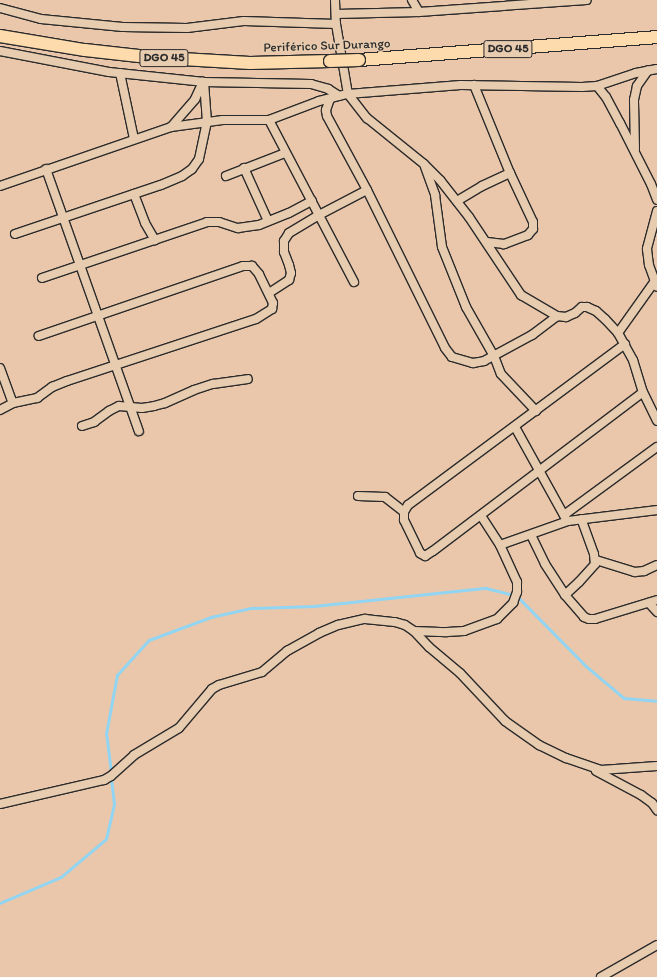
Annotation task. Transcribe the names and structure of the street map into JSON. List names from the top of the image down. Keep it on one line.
{"streets":{"highway":["Periférico Sur Durango","DGO 45"]}}
